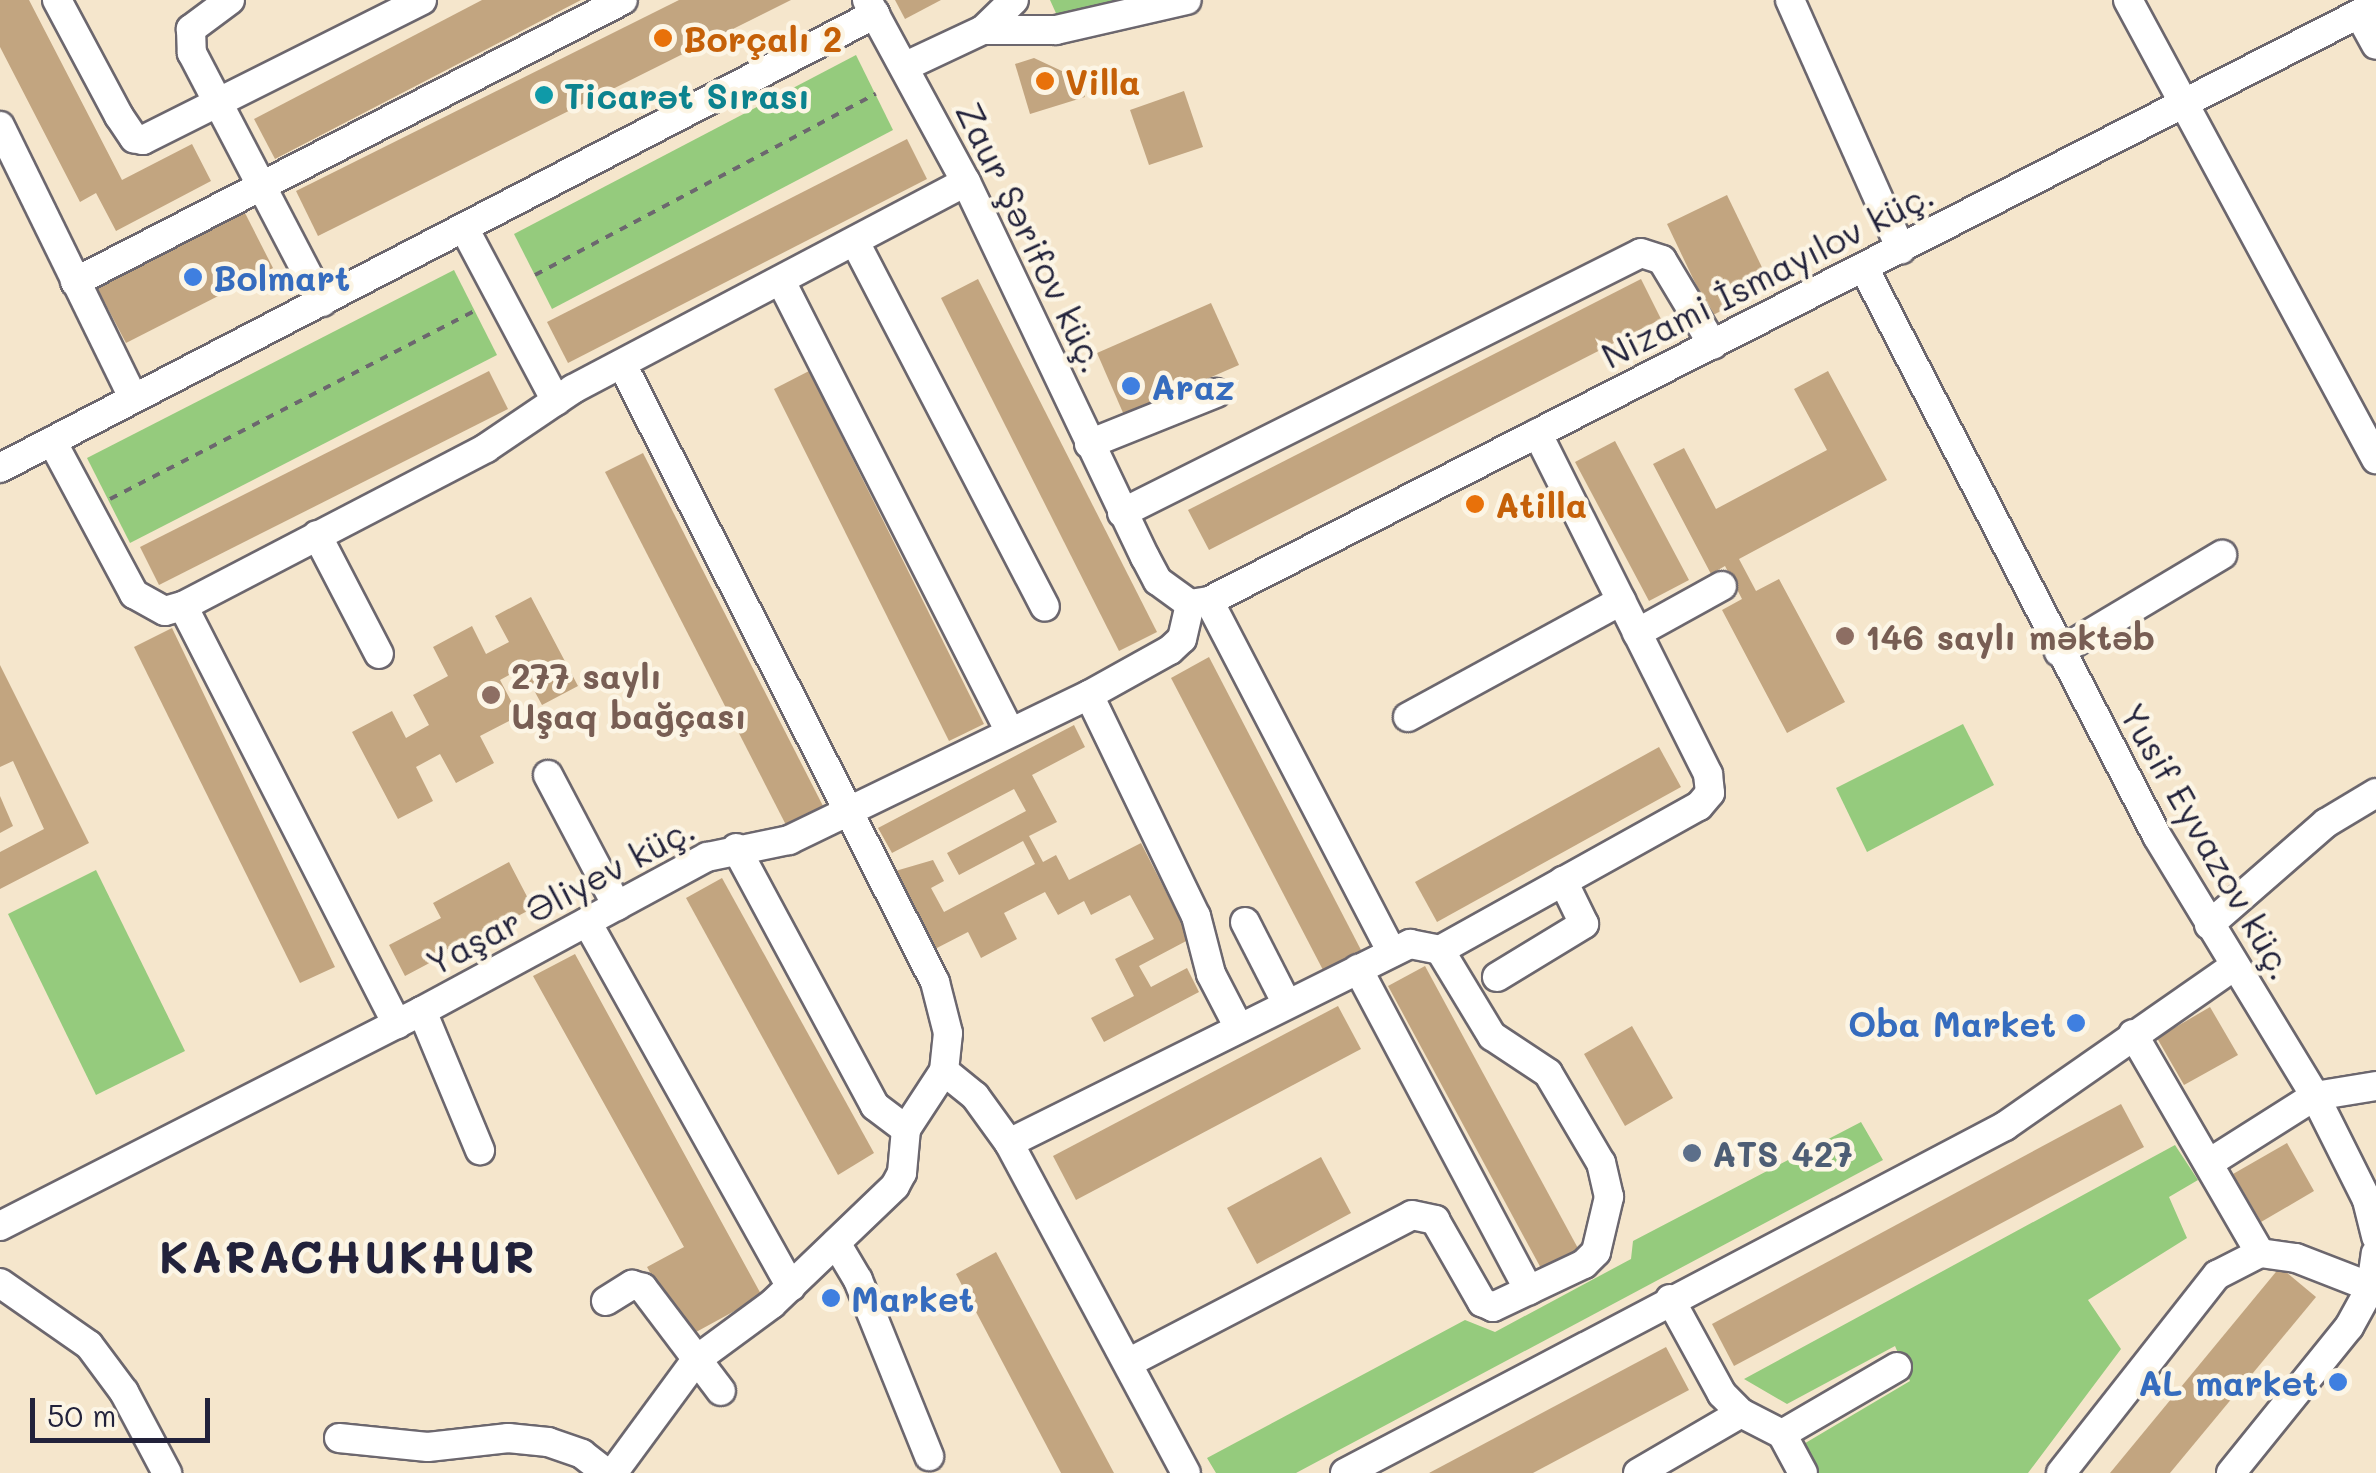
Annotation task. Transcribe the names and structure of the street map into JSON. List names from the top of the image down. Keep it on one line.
{"streets":{"street":["Zaur Şərifov küç.","Nizami İsmayılov küç.","Yusif Eyvazov küç.","Yaşar Əliyev küç."]},"crossings":[["Zaur Şərifov küç.","Nizami İsmayılov küç."],["Zaur Şərifov küç.","Yaşar Əliyev küç."],["Nizami İsmayılov küç.","Yusif Eyvazov küç."],["Nizami İsmayılov küç.","Yaşar Əliyev küç."]],"districts":["KARACHUKHUR"],"places":["Borçalı 2","Villa","Ticarət Sırası","Bolmart","Araz","Atilla","146 saylı məktəb","277 saylı Uşaq bağçası","Oba Market","ATS 427","Market","AL market"],"scale_bar":"50 m"}
